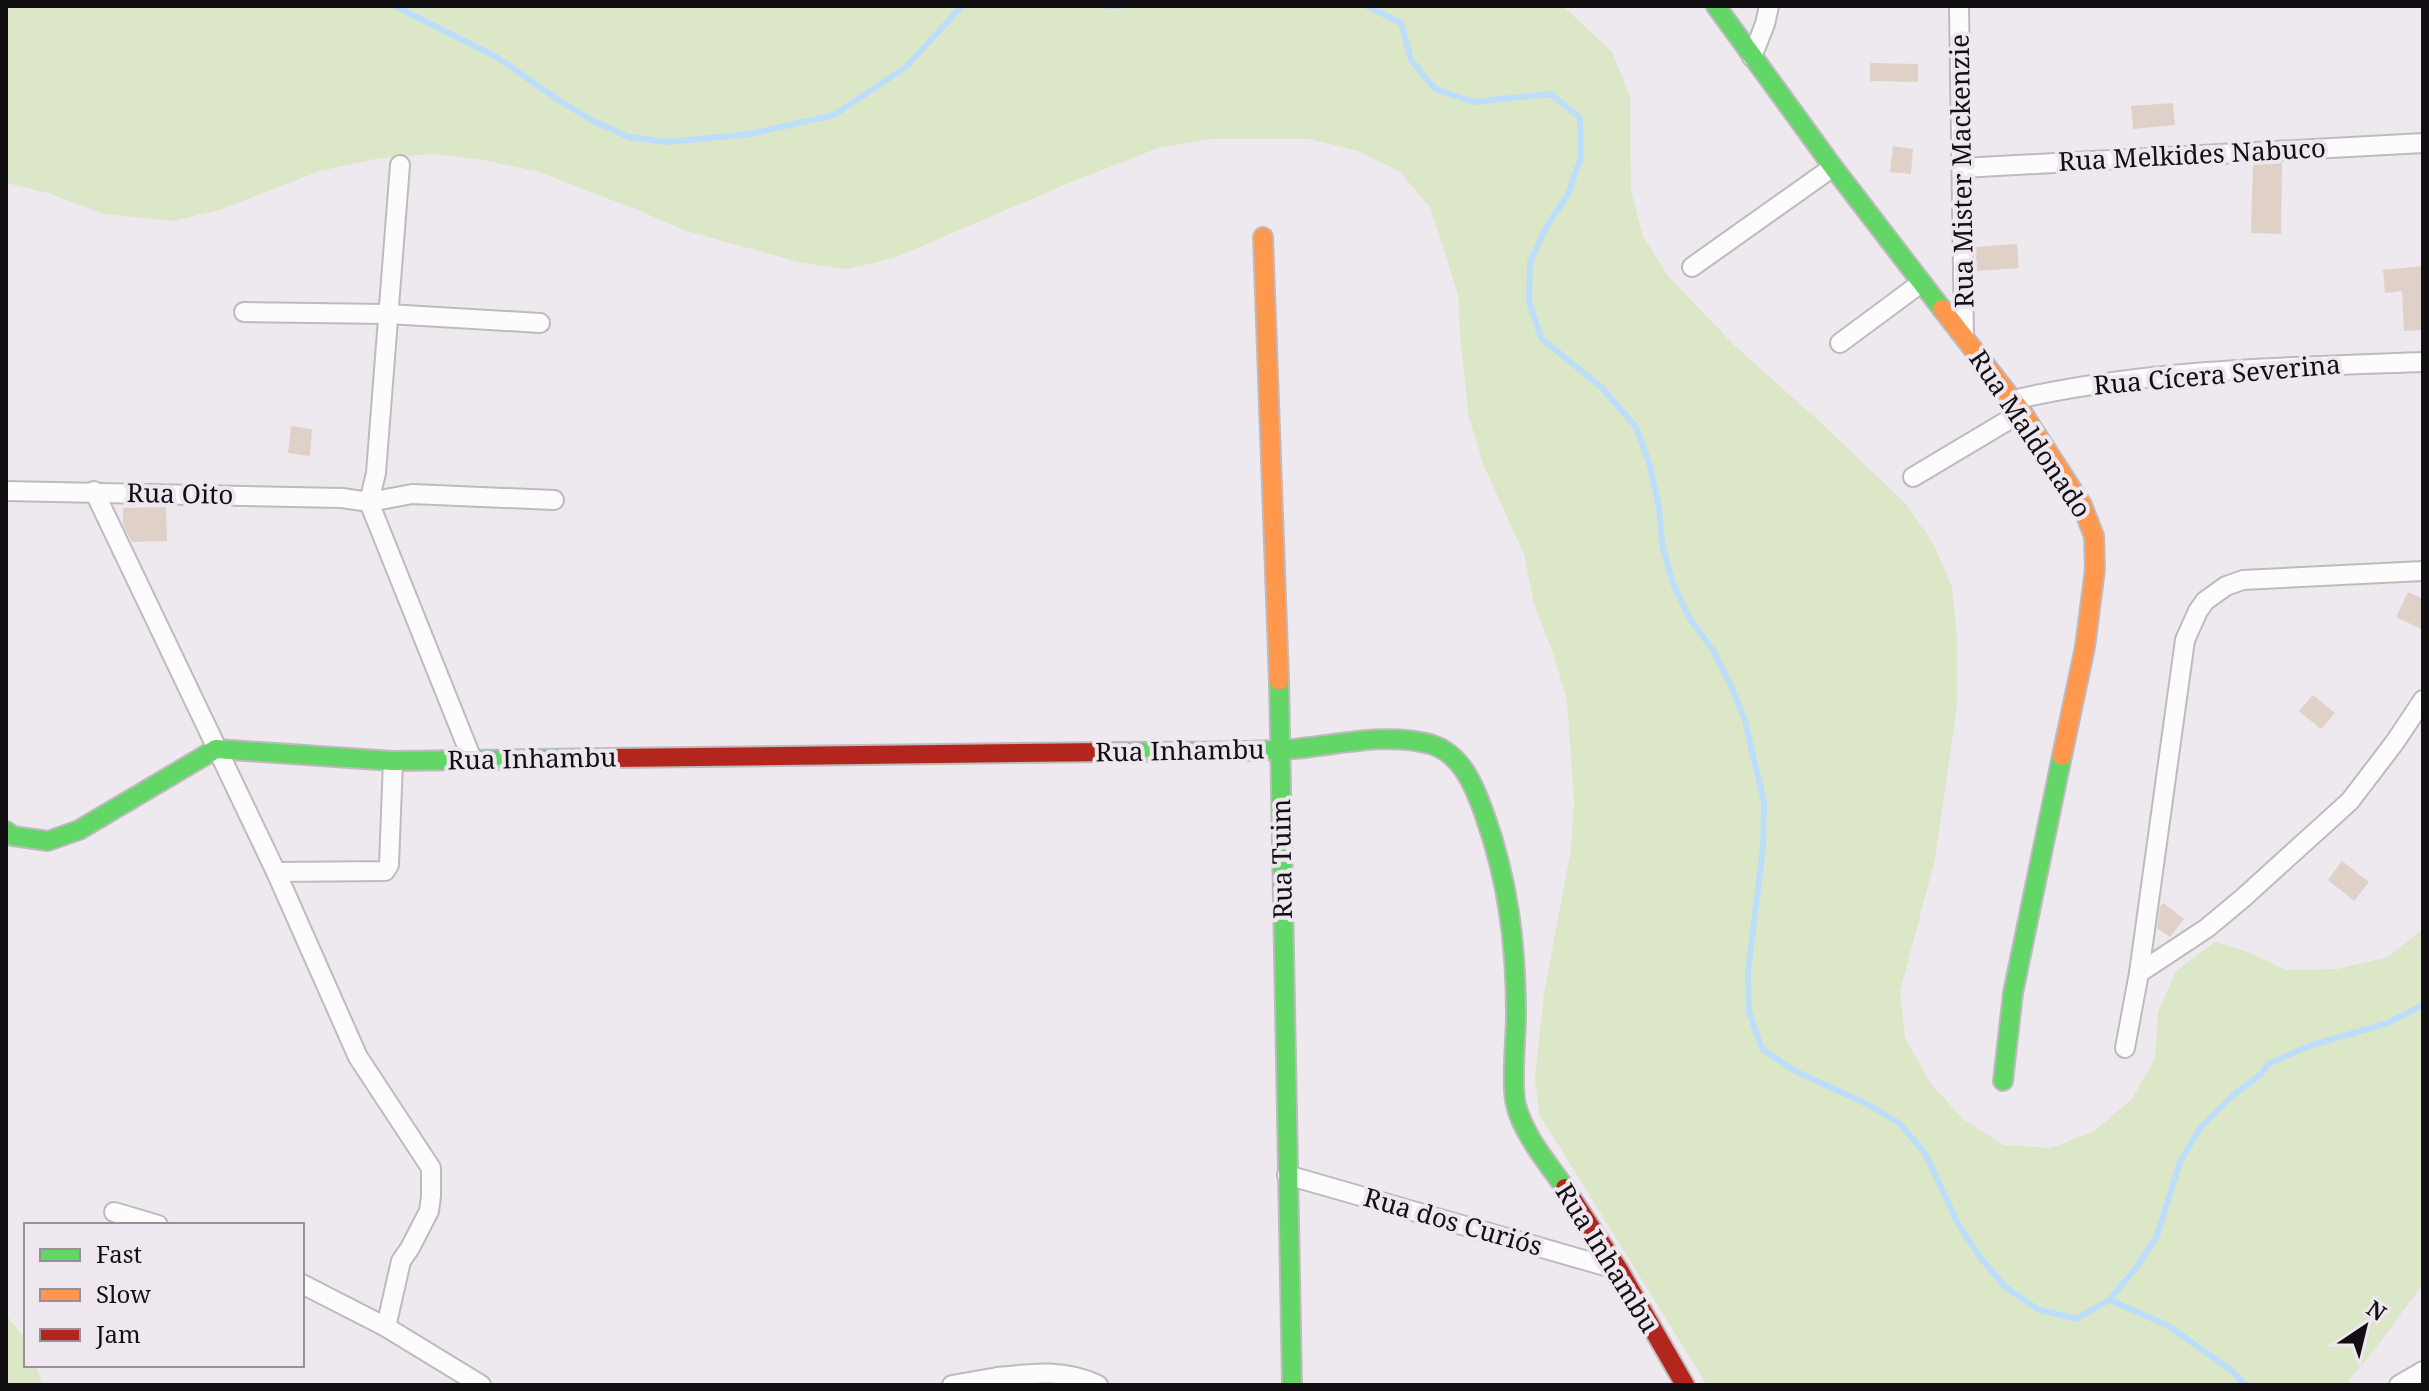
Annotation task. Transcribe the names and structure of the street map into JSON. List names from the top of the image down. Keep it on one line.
{"streets":{"street":["Rua Melkides Nabuco","Rua Mister Mackenzie","Rua Cícera Severina","Rua Maldonado","Rua Oito","Rua Inhambu","Rua Tuim","Rua dos Curiós"]},"crossings":[["Rua Melkides Nabuco","Rua Mister Mackenzie"],["Rua Mister Mackenzie","Rua Maldonado"],["Rua Cícera Severina","Rua Maldonado"],["Rua Inhambu","Rua Tuim"],["Rua Inhambu","Rua dos Curiós"],["Rua Tuim","Rua dos Curiós"]],"legend":["Fast","Slow","Jam"],"north":"top right"}
